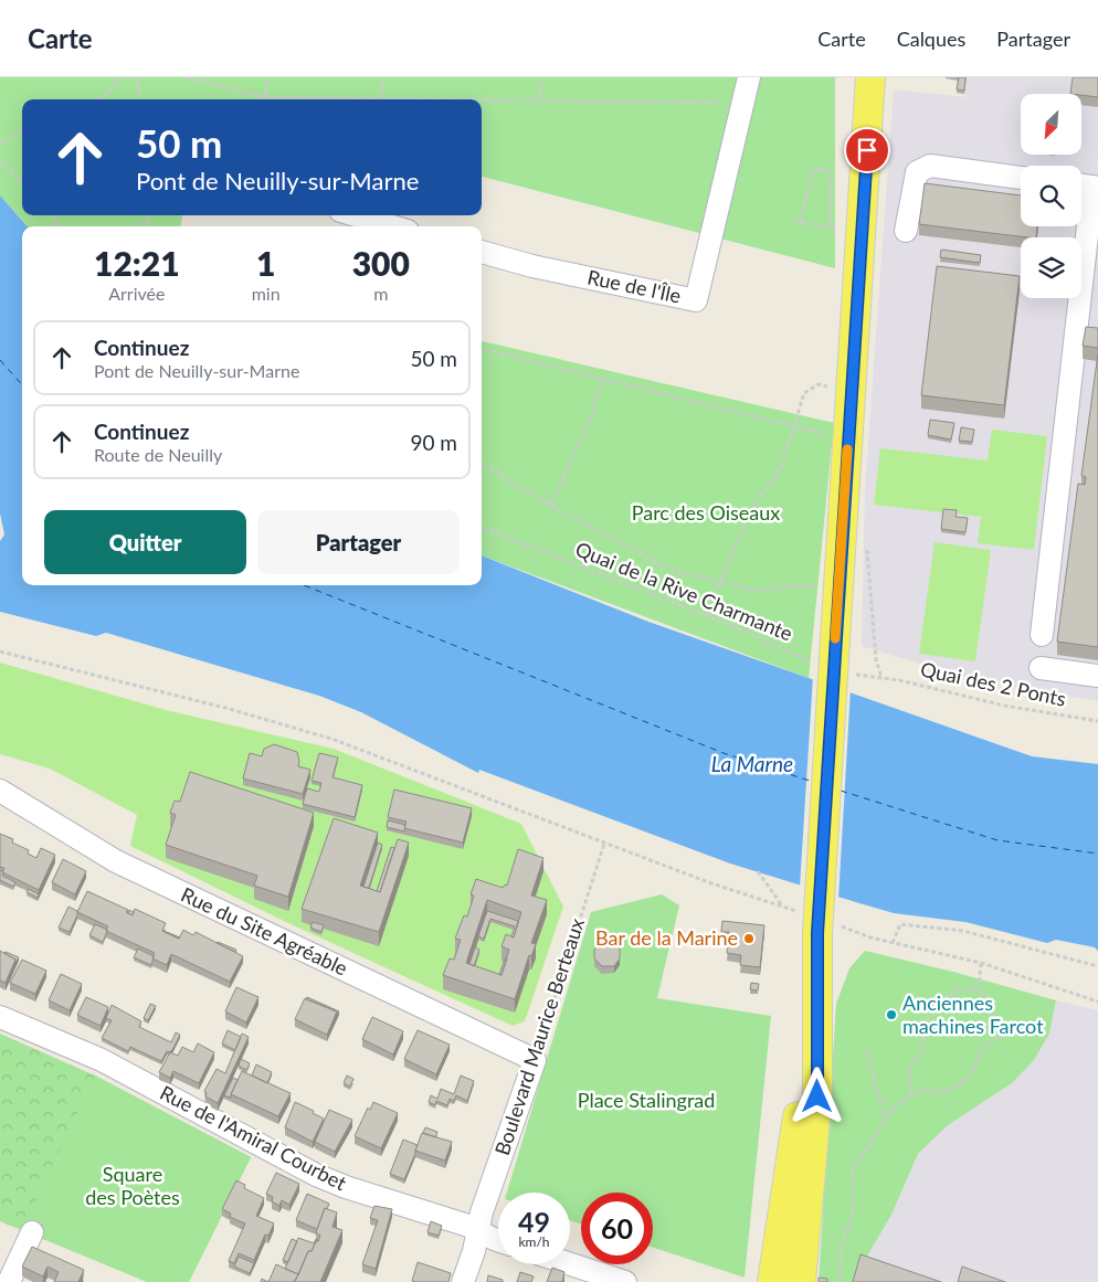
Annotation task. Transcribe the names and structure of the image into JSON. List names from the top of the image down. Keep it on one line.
{"streets":{"street":["Rue de l'Île","Rue du Site Agréable","Boulevard Maurice Berteaux","Rue de l'Amiral Courbet"],"path":["Quai de la Rive Charmante","Quai des 2 Ponts"]},"crossings":[["Rue du Site Agréable","Boulevard Maurice Berteaux"],["Boulevard Maurice Berteaux","Rue de l'Amiral Courbet"]],"water":["La Marne"],"parks":["Parc des Oiseaux","Place Stalingrad","Square des Poètes"],"places":["Bar de la Marine","Anciennes machines Farcot"],"north":"bottom left","page":{"header":"Carte","nav":["Carte","Calques","Partager"],"turn":["50 m","Pont de Neuilly-sur-Marne"],"eta":["12:21","Arrivée","1","min","300","m"],"list":[{"name":"Continuez","note":"Pont de Neuilly-sur-Marne","value":"50 m"},{"name":"Continuez","note":"Route de Neuilly","value":"90 m"}],"buttons":["Quitter","Partager"],"speed":"49 km/h","limit":"60"}}
